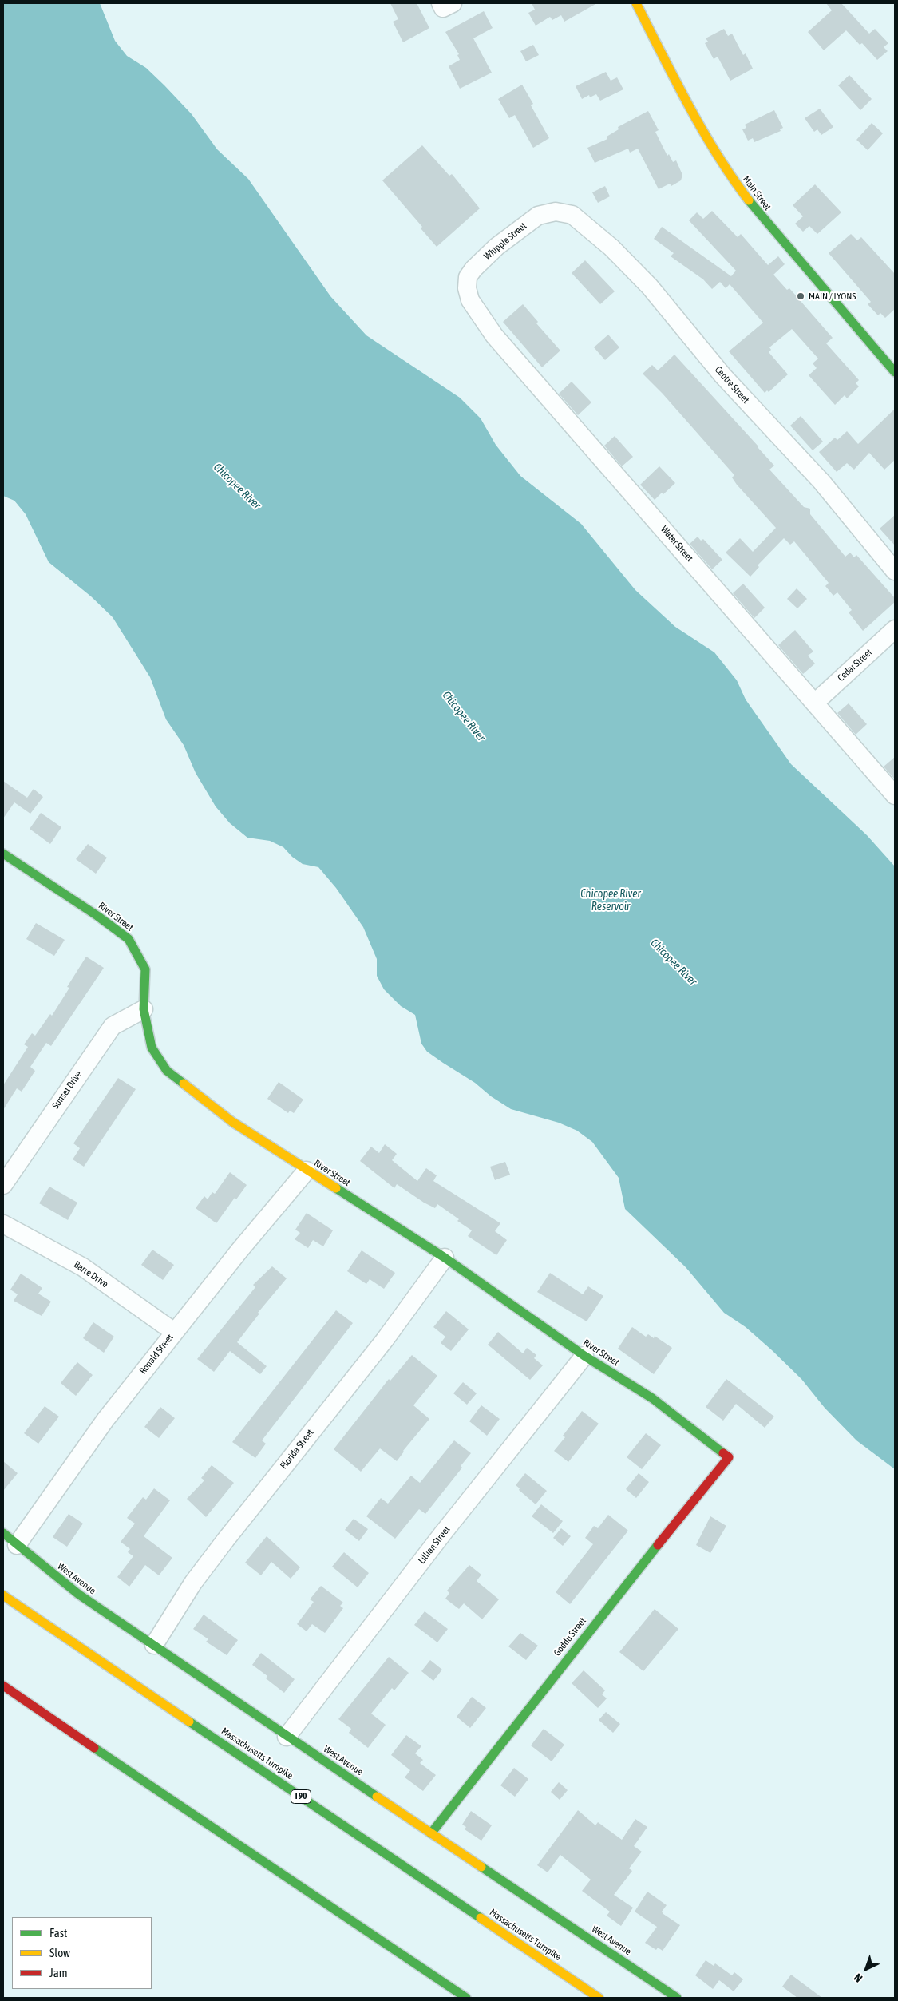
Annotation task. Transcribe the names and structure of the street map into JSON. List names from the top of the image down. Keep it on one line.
{"streets":{"main road":["Main Street","River Street","West Avenue","Goddu Street","Massachusetts Turnpike","I 90"],"street":["Whipple Street","Centre Street","Water Street","Cedar Street","Sunset Drive","Barre Drive","Ronald Street","Florida Street","Lillian Street"]},"crossings":[["Whipple Street","Centre Street"],["Whipple Street","Water Street"],["Water Street","Cedar Street"],["River Street","Sunset Drive"],["River Street","Ronald Street"],["River Street","Florida Street"],["River Street","Lillian Street"],["River Street","Goddu Street"],["Barre Drive","Ronald Street"],["Ronald Street","West Avenue"],["Florida Street","West Avenue"],["Lillian Street","West Avenue"],["West Avenue","Goddu Street"]],"water":["Chicopee River","Chicopee River Reservoir"],"places":["MAIN / LYONS"],"legend":["Fast","Slow","Jam"],"north":"bottom left"}
